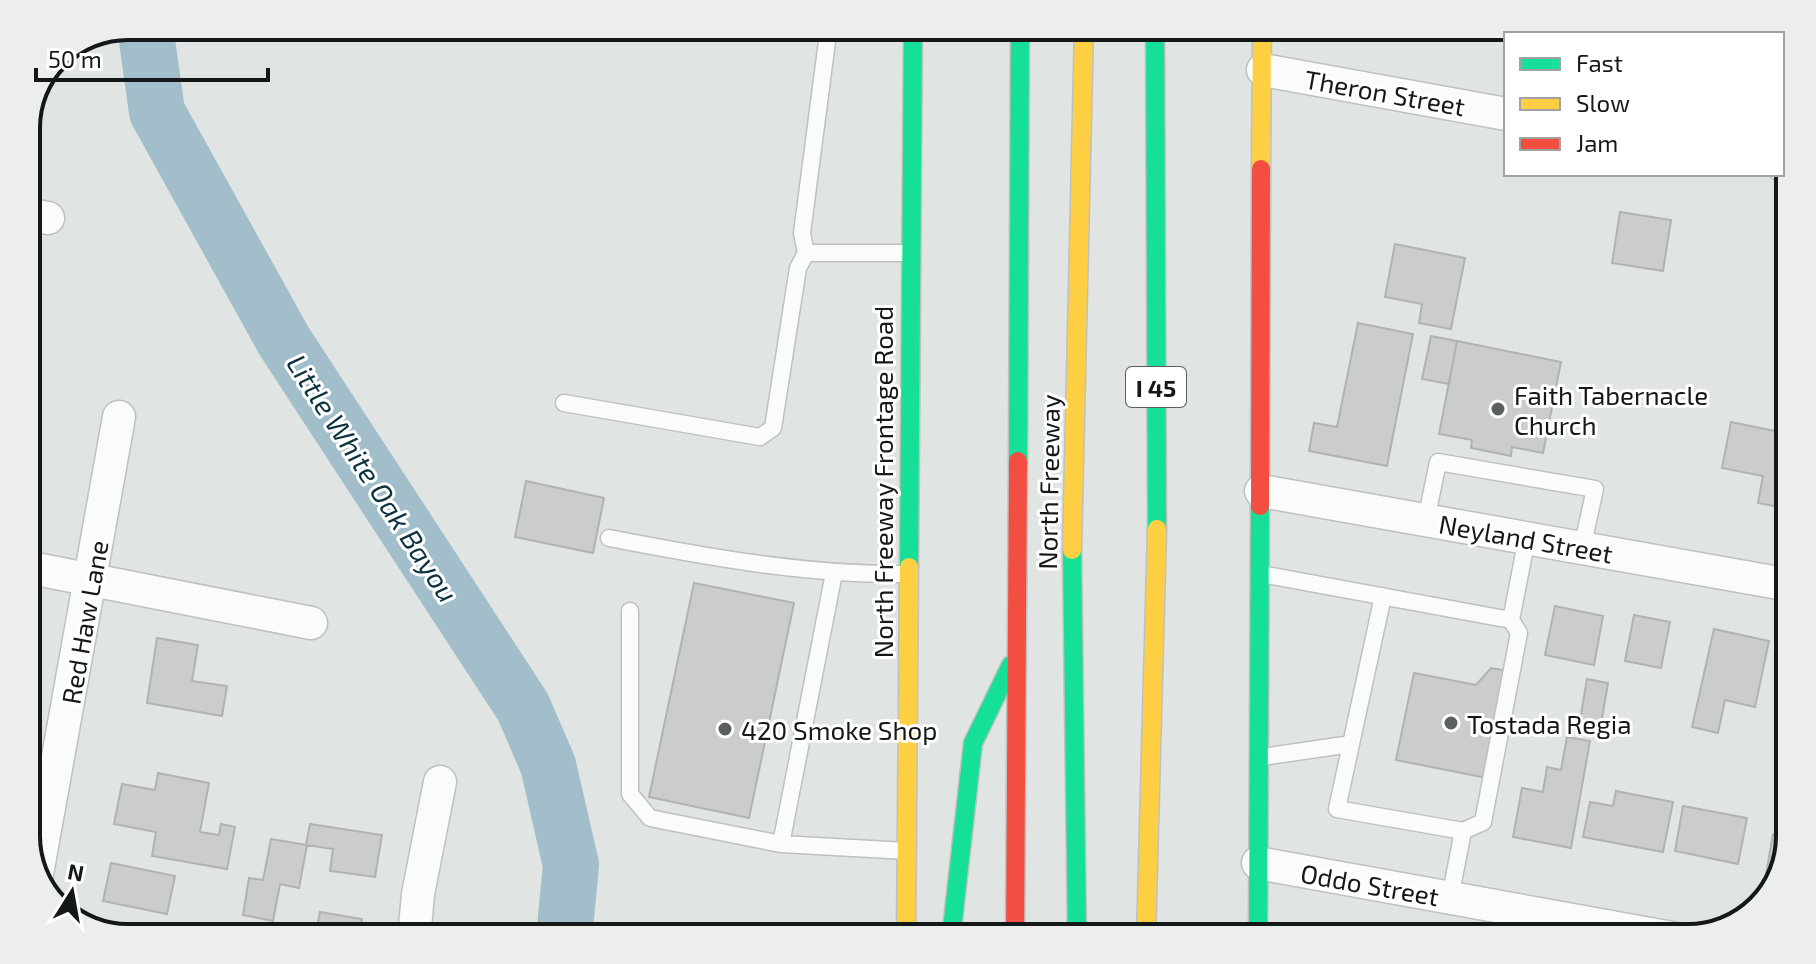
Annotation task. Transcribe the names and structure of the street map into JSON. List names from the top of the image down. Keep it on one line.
{"streets":{"main road":["I 45","North Freeway Frontage Road","North Freeway"],"street":["Theron Street","Neyland Street","Red Haw Lane","Oddo Street"]},"water":["Little White Oak Bayou"],"places":["Faith Tabernacle Church","Tostada Regia","420 Smoke Shop"],"legend":["Fast","Slow","Jam"],"scale_bar":"50 m","north":"top"}
